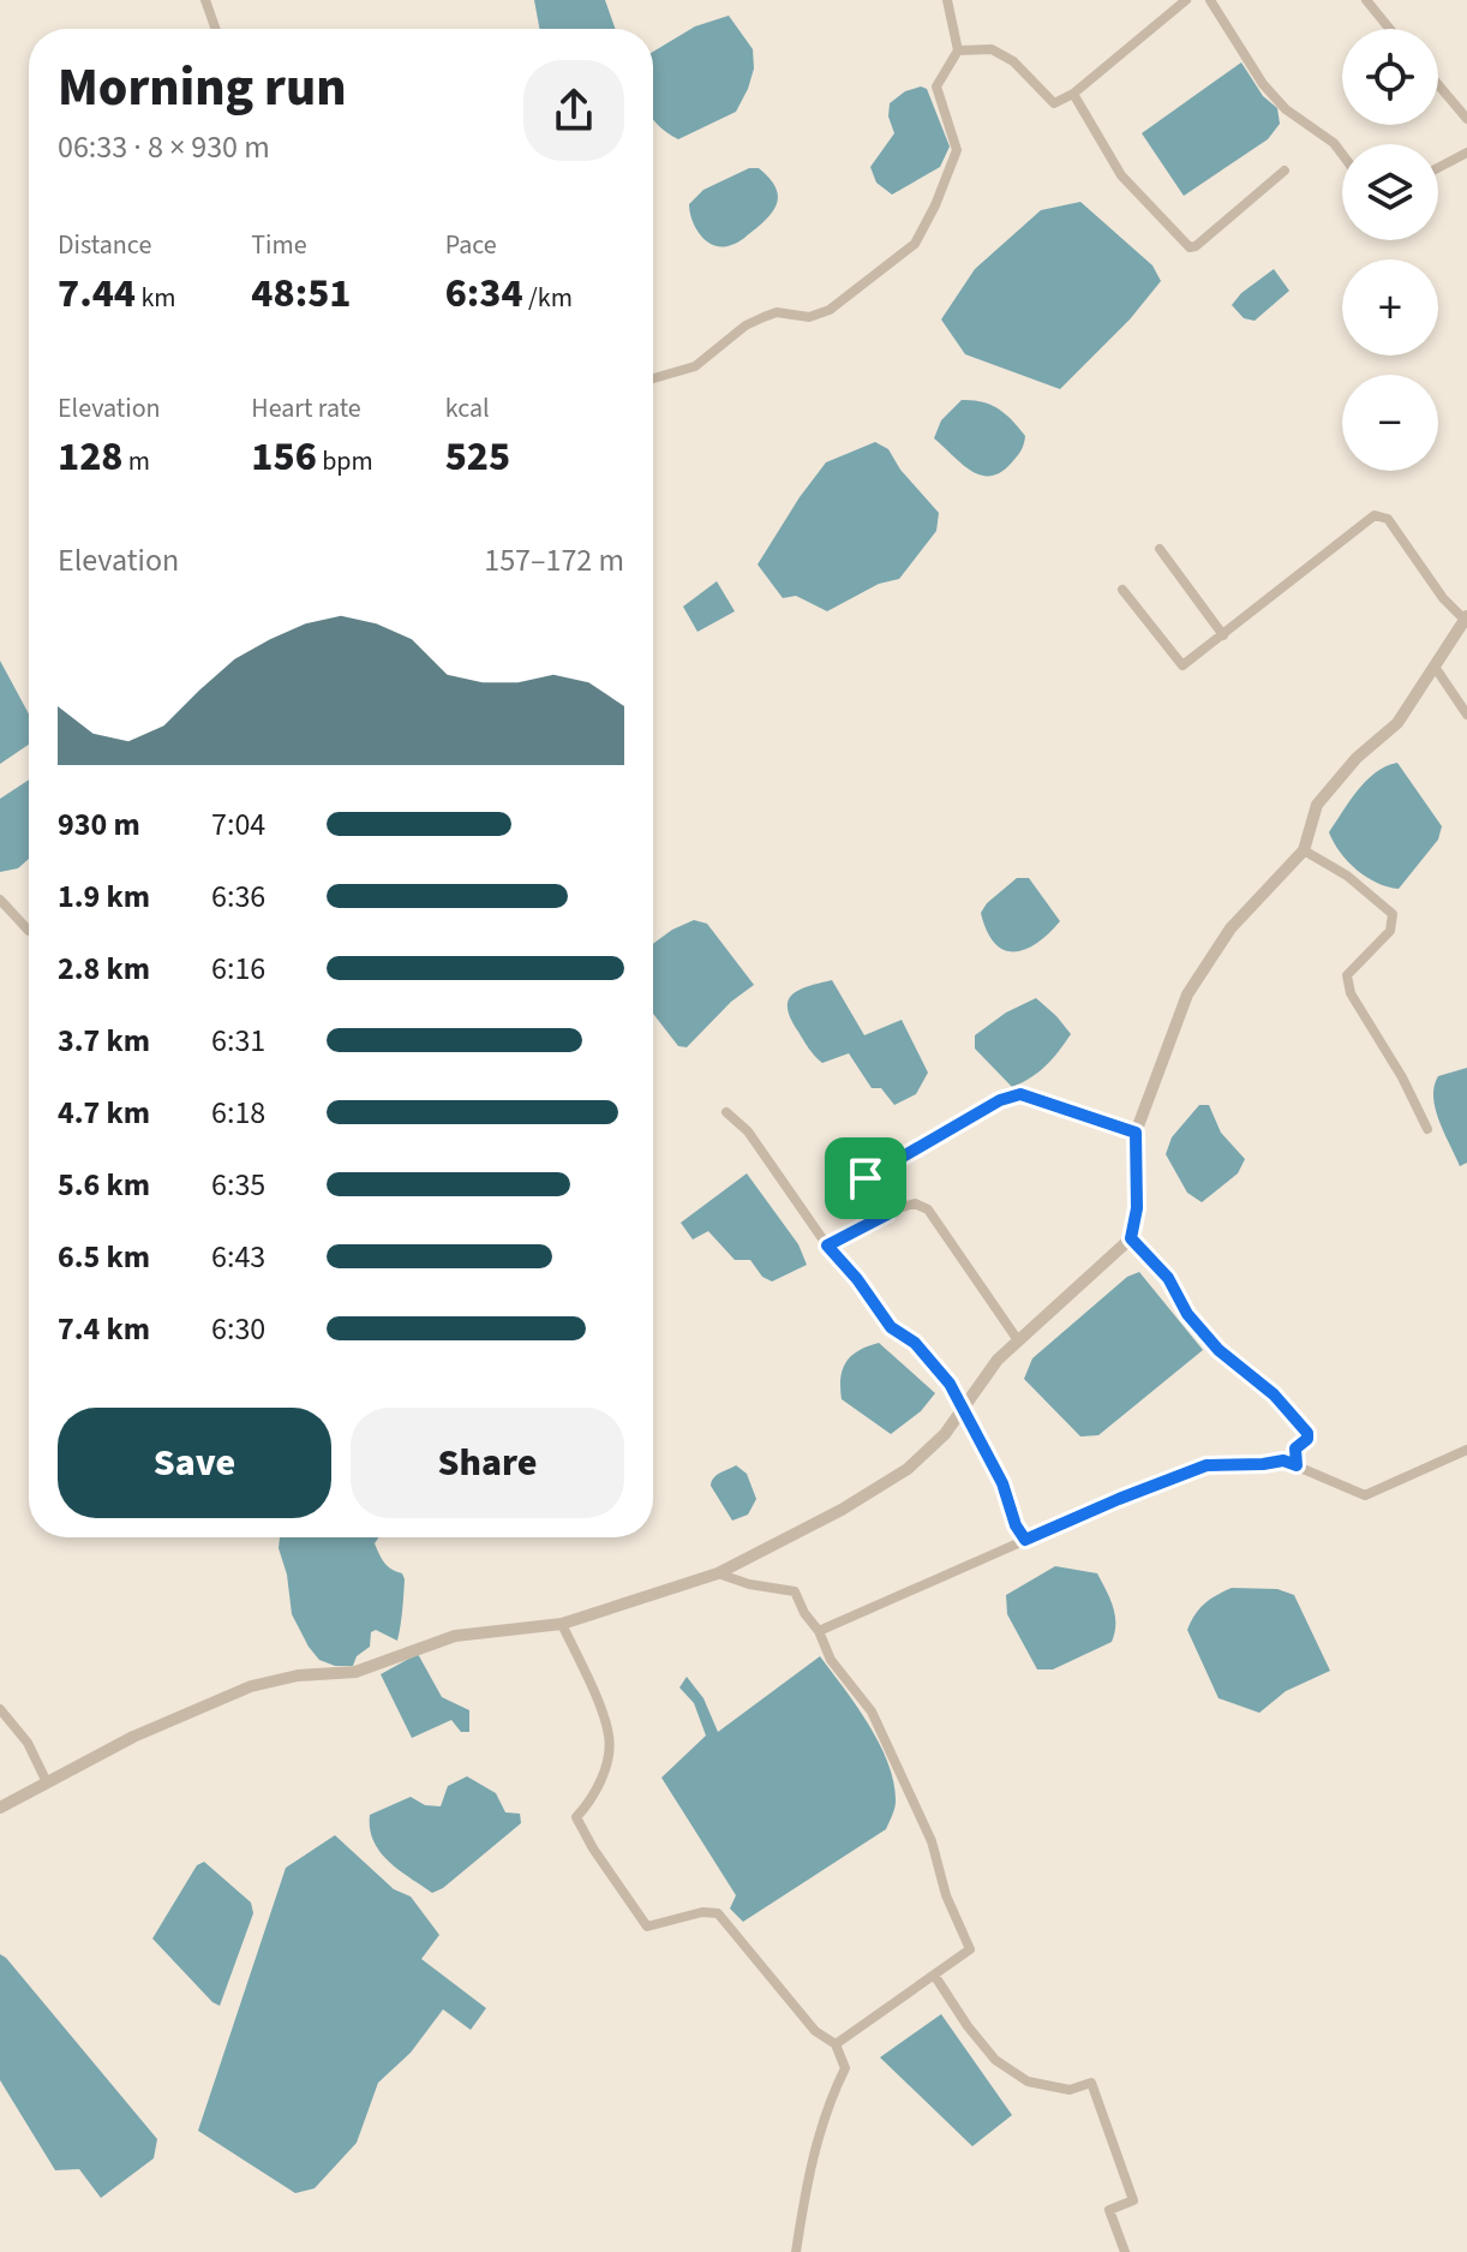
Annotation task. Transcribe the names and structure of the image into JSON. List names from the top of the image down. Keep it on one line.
{"page":{"map_buttons":["+","−"],"heading":["Morning run","06:33 · 8 × 930 m"],"stats":[["Distance","7.44 km"],["Time","48:51"],["Pace","6:34 /km"],["Elevation","128 m"],["Heart rate","156 bpm"],["kcal","525"]],"chart":["Elevation","157–172 m"],"list":[{"name":"930 m","note":"7:04"},{"name":"1.9 km","note":"6:36"},{"name":"2.8 km","note":"6:16"},{"name":"3.7 km","note":"6:31"},{"name":"4.7 km","note":"6:18"},{"name":"5.6 km","note":"6:35"},{"name":"6.5 km","note":"6:43"},{"name":"7.4 km","note":"6:30"}],"buttons":["Save","Share"]}}
